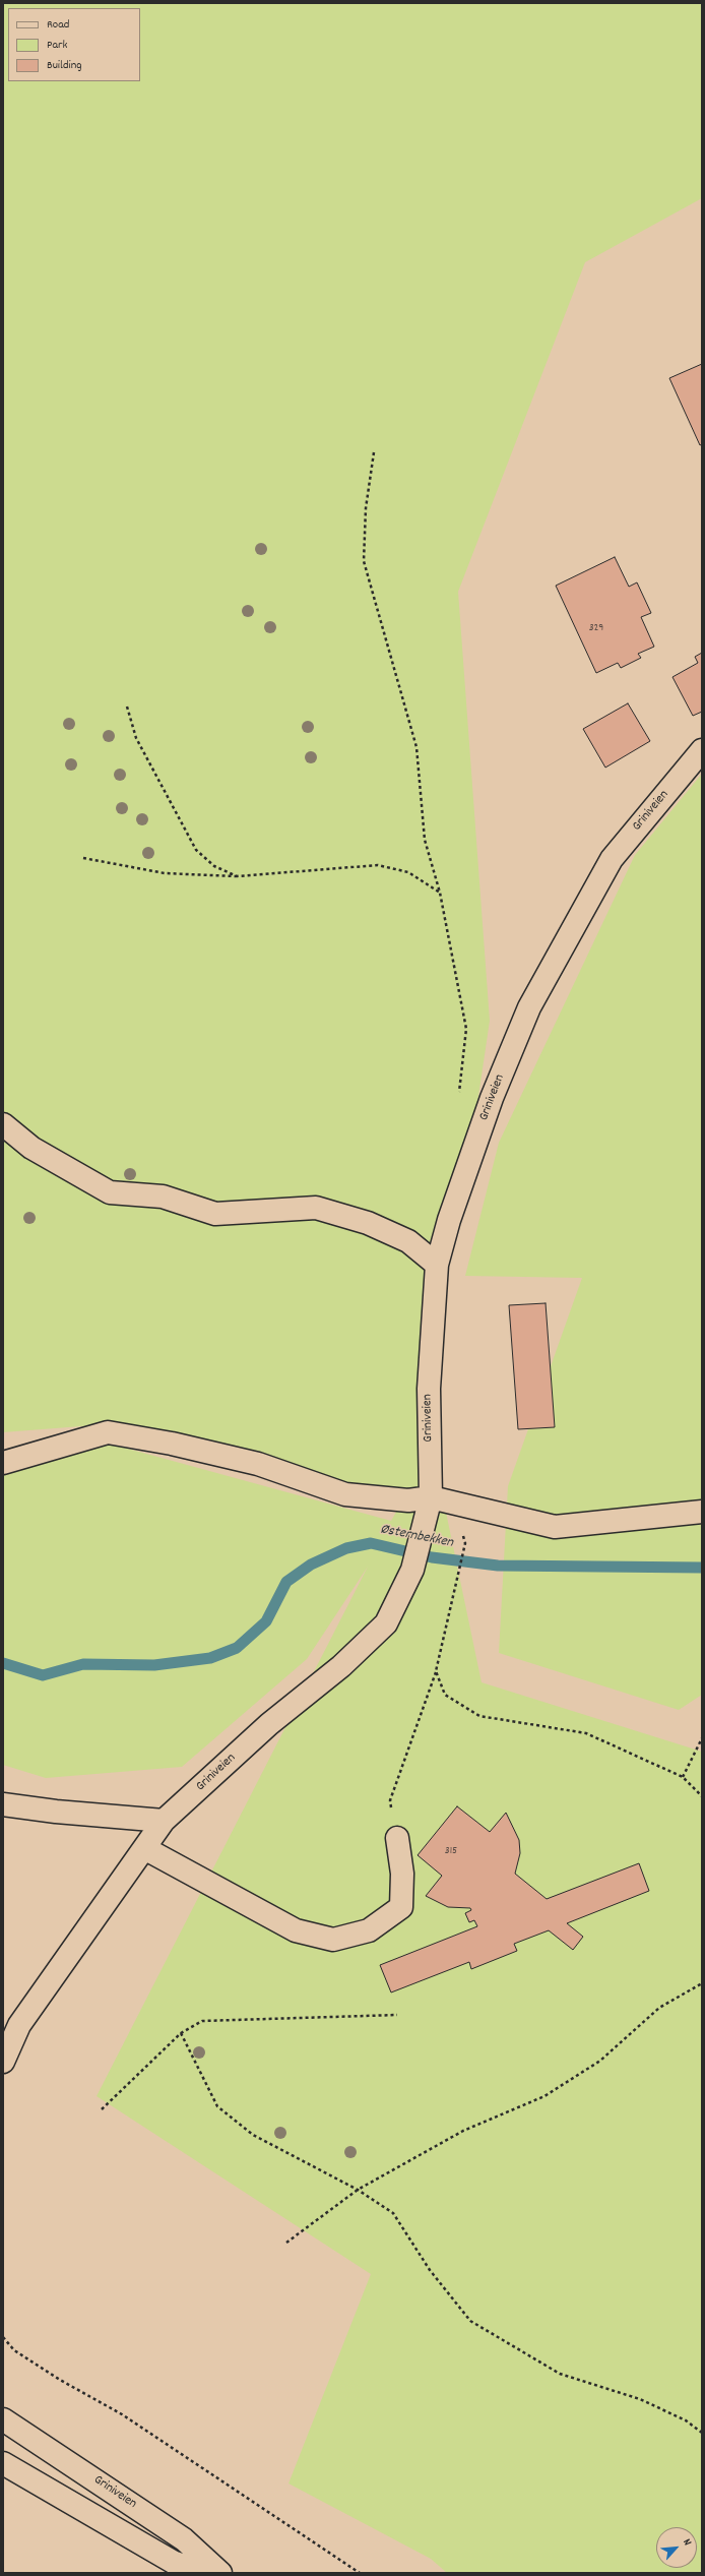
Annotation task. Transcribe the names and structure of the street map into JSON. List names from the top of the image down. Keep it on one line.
{"streets":{"street":["Griniveien"]},"water":["Østernbekken"],"house_numbers":["329","315"],"legend":["Road","Park","Building"],"north":"top right"}
